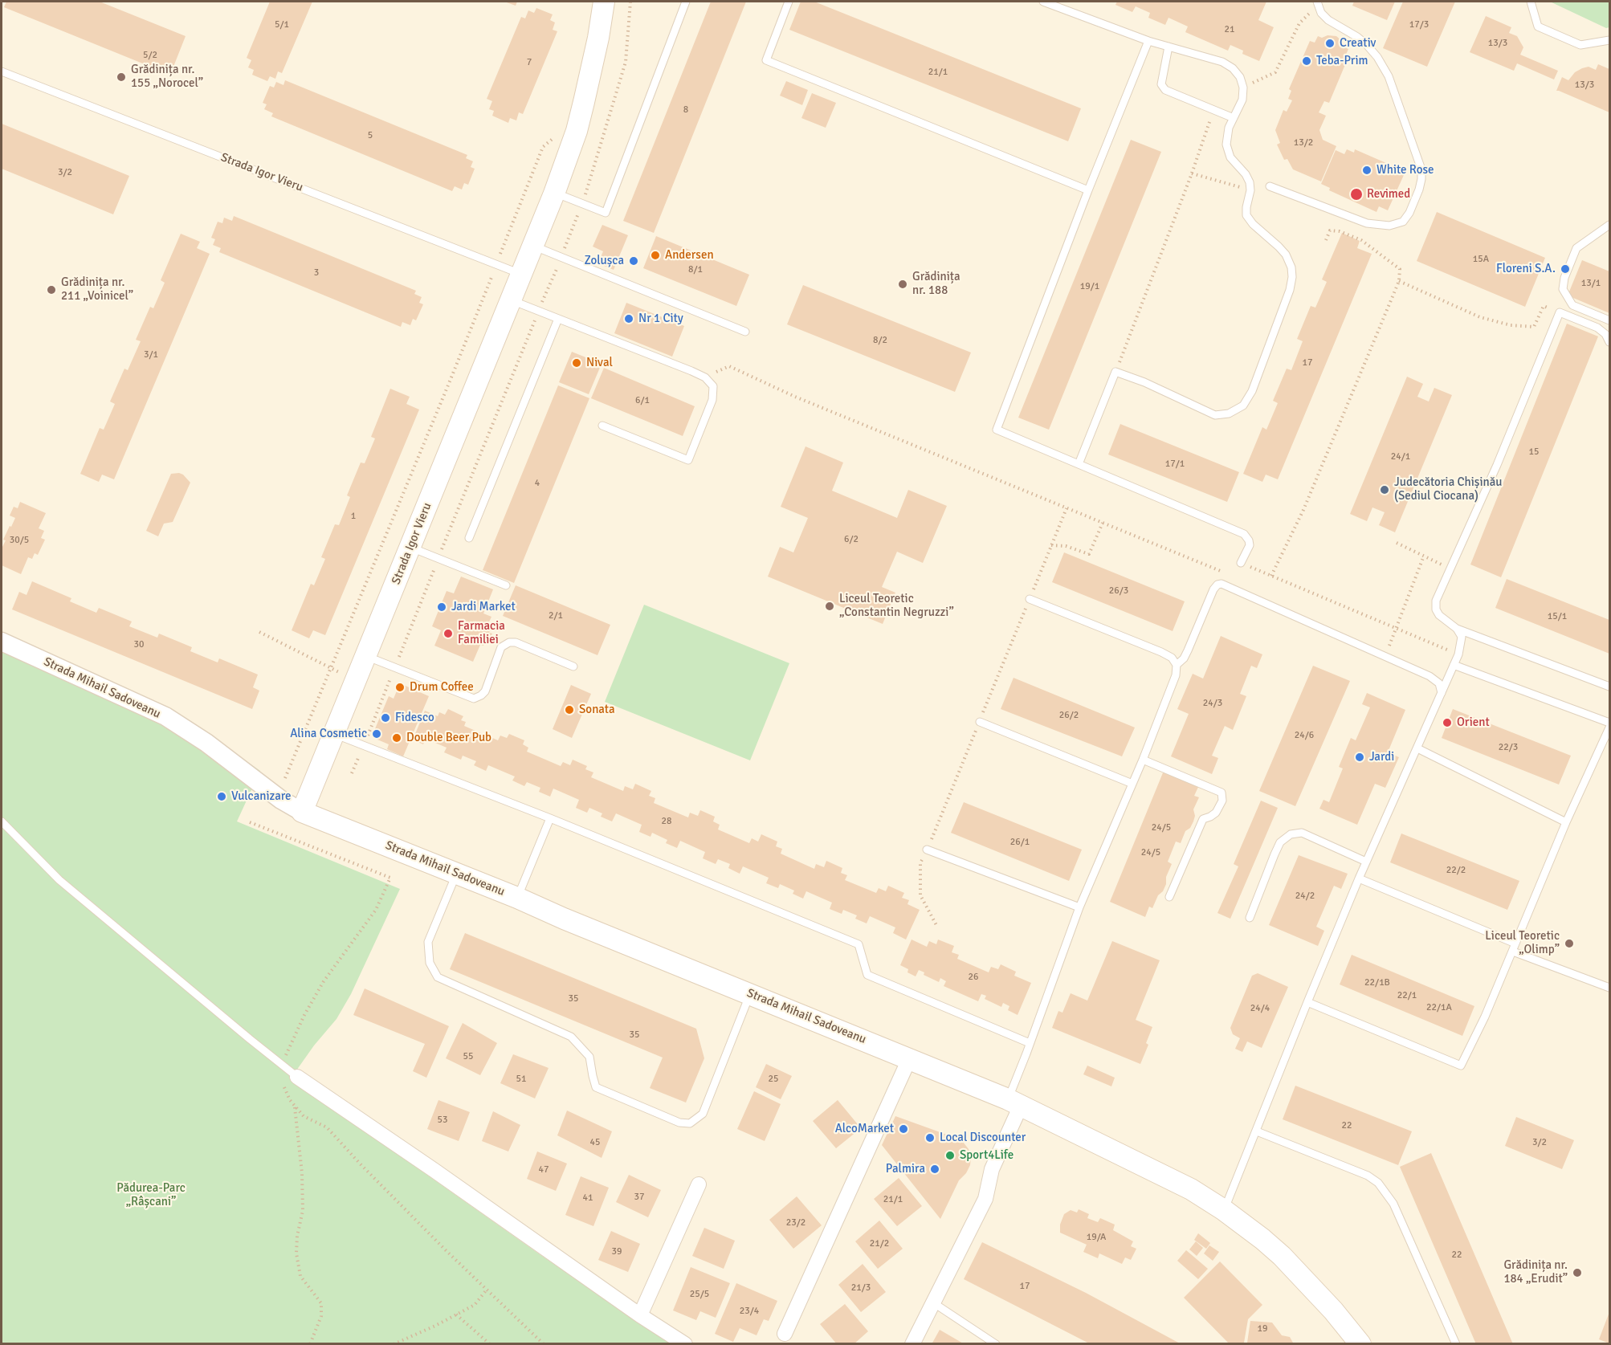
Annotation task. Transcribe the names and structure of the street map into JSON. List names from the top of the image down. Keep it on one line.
{"streets":{"main road":["Strada Igor Vieru","Strada Mihail Sadoveanu"]},"crossings":[["Strada Igor Vieru","Strada Mihail Sadoveanu"]],"parks":["Pădurea-Parc „Râșcani”"],"places":["Creativ","Teba-Prim","Grădinița nr. 155 „Norocel”","White Rose","Revimed","Andersen","Zolușca","Floreni S.A.","Grădinița nr. 188","Grădinița nr. 211 „Voinicel”","Nr 1 City","Nival","Judecătoria Chișinău (Sediul Ciocana)","Liceul Teoretic „Constantin Negruzzi”","Jardi Market","Farmacia Familiei","Drum Coffee","Sonata","Fidesco","Orient","Alina Cosmetic","Double Beer Pub","Jardi","Vulcanizare","Liceul Teoretic „Olimp”","AlcoMarket","Local Discounter","Sport4Life","Palmira","Grădinița nr. 184 „Erudit”"],"house_numbers":["5/1","17/3","21","13/3","5/2","7","21/1","13/3","8","5","13/2","3/2","15A","8/1","3","13/1","19/1","8/2","3/1","17","6/1","15","24/1","17/1","4","1","6/2","30/5","26/3","2/1","15/1","30","24/3","26/2","24/6","22/3","28","24/5","26/1","24/5","22/2","24/2","26","22/1B","22/1","35","22/1A","24/4","35","55","51","25","53","22","45","3/2","47","37","41","21/1","23/2","19/A","21/2","39","22","17","21/3","25/5","23/4","19"]}
